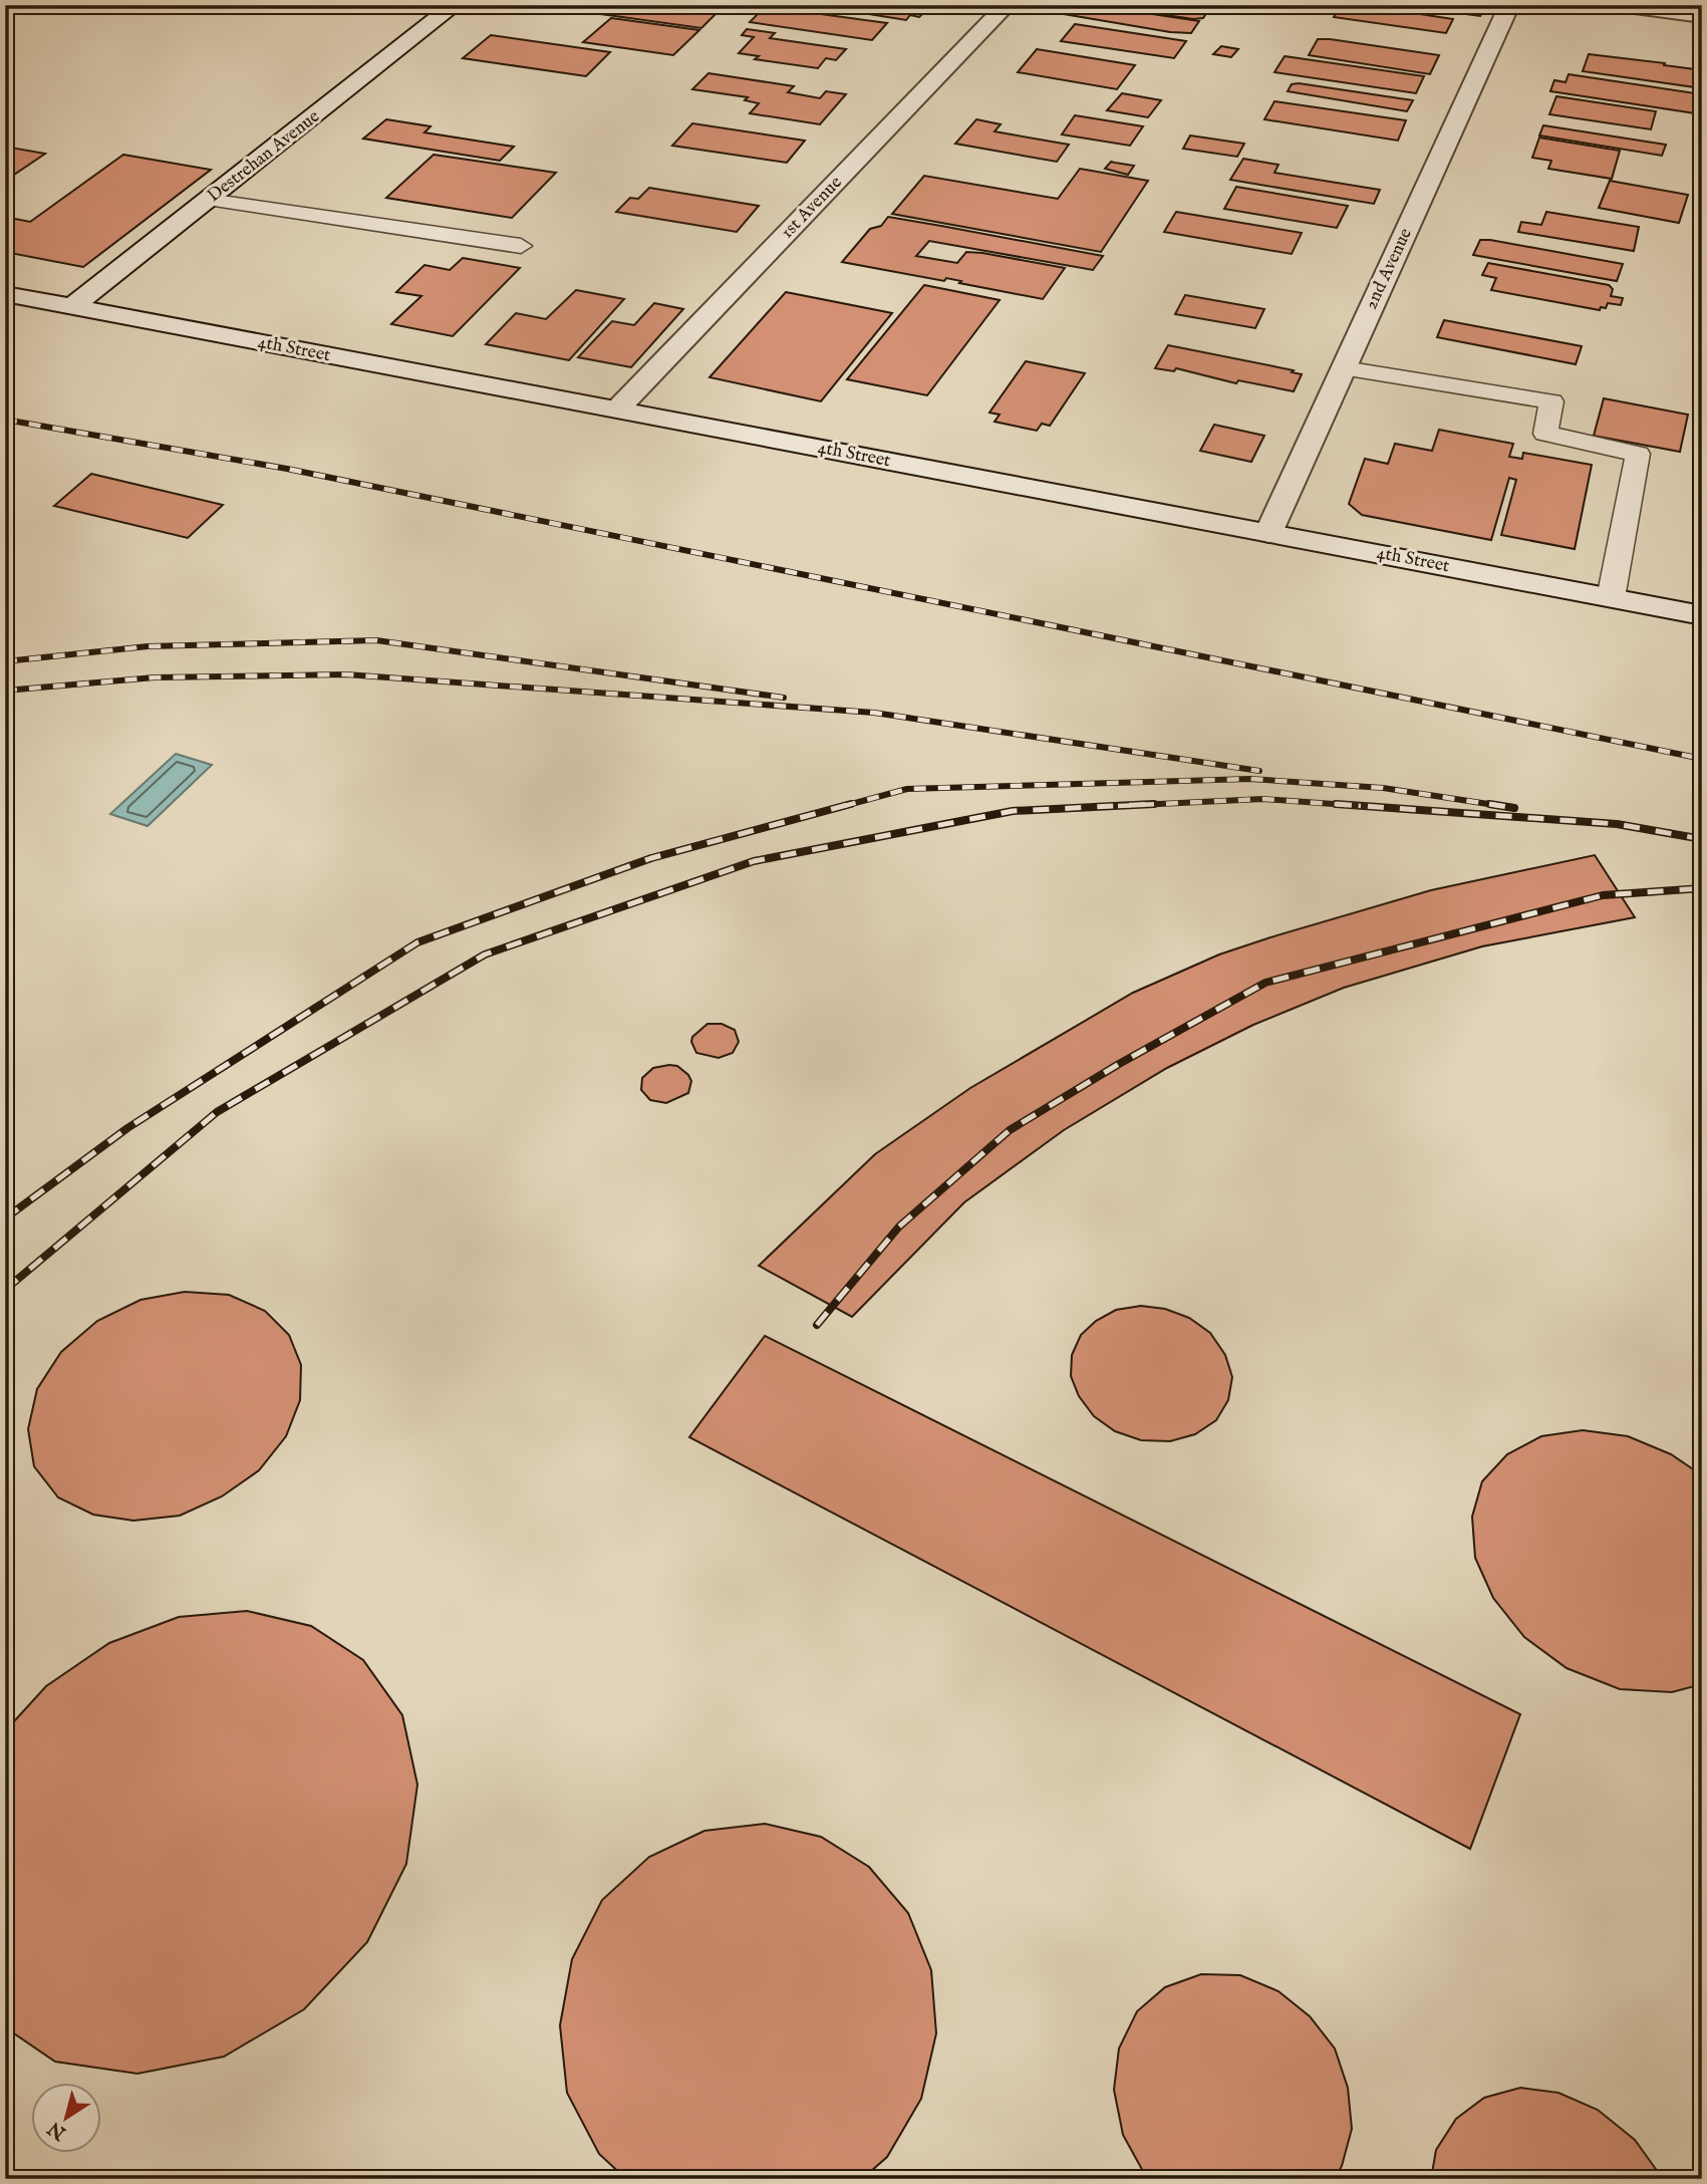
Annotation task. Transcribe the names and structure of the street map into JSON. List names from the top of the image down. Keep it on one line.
{"streets":{"main road":["Destrehan Avenue","1st Avenue","2nd Avenue","4th Street"]},"crossings":[["Destrehan Avenue","4th Street"],["1st Avenue","4th Street"],["2nd Avenue","4th Street"]],"north":"bottom left"}
